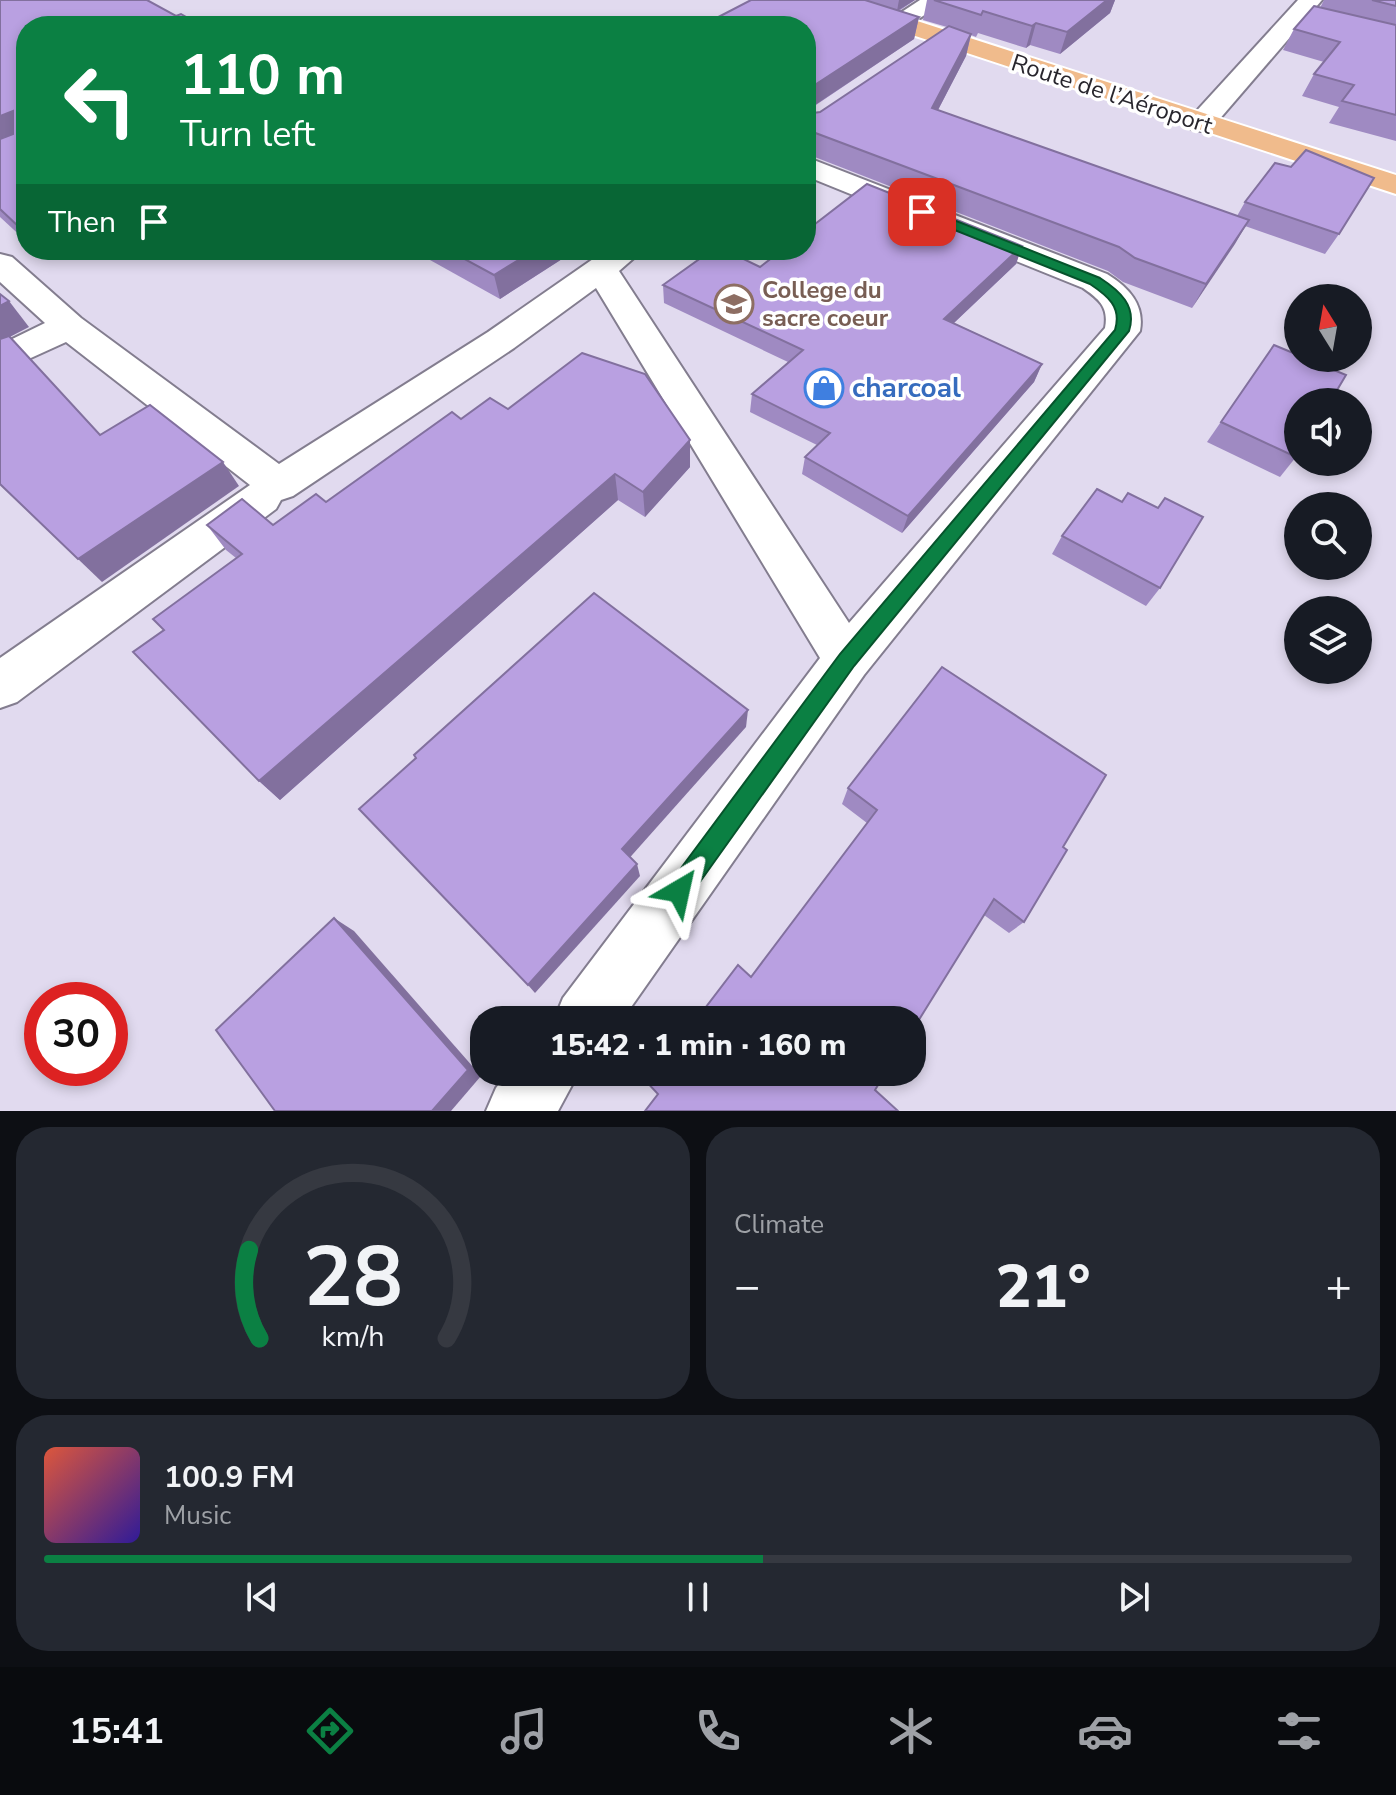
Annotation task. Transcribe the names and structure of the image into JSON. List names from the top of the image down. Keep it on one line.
{"streets":{"main road":["Route de l’Aéroport"]},"places":{"school or university":["College du sacre coeur"],"shop":["charcoal"]},"north":"top","page":{"turn":["110 m","Turn left"],"then":"Then","limit":"30","trip":"15:42 · 1 min · 160 m","tile":"Climate","heat":["−","21°","+"],"song":["100.9 FM","Music"],"tabs":"15:41","gauge":["28","km/h"]}}
